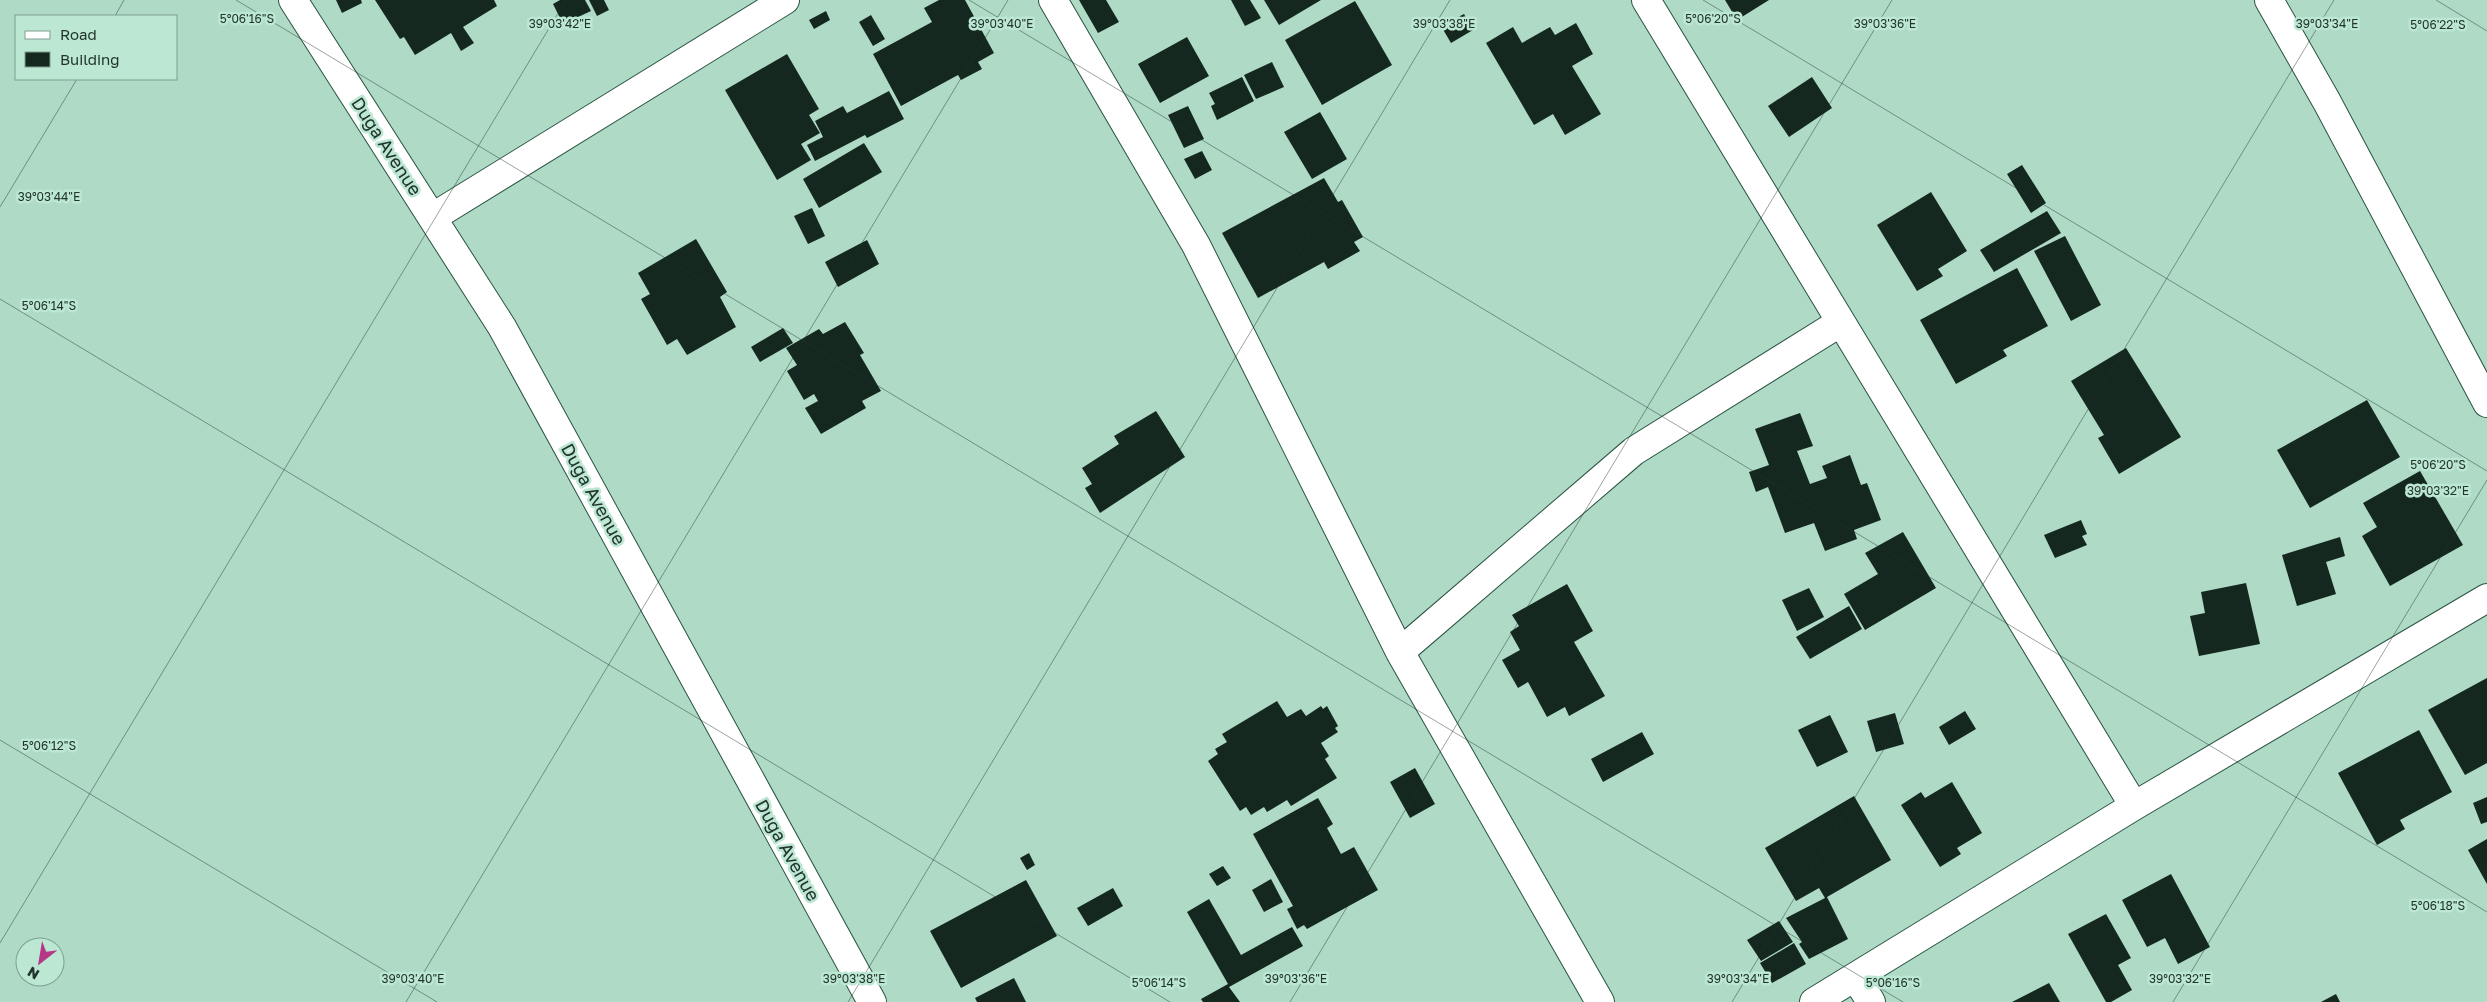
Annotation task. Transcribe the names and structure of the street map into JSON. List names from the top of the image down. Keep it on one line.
{"streets":{"street":["Duga Avenue"]},"legend":["Road","Building"],"north":"bottom left","coordinates":["5°06'20\"S","5°06'16\"S","39°03'42\"E","39°03'40\"E","39°03'38\"E","39°03'36\"E","39°03'34\"E","5°06'22\"S","39°03'44\"E","5°06'14\"S","39°03'32\"E","5°06'12\"S","5°06'18\"S"]}
